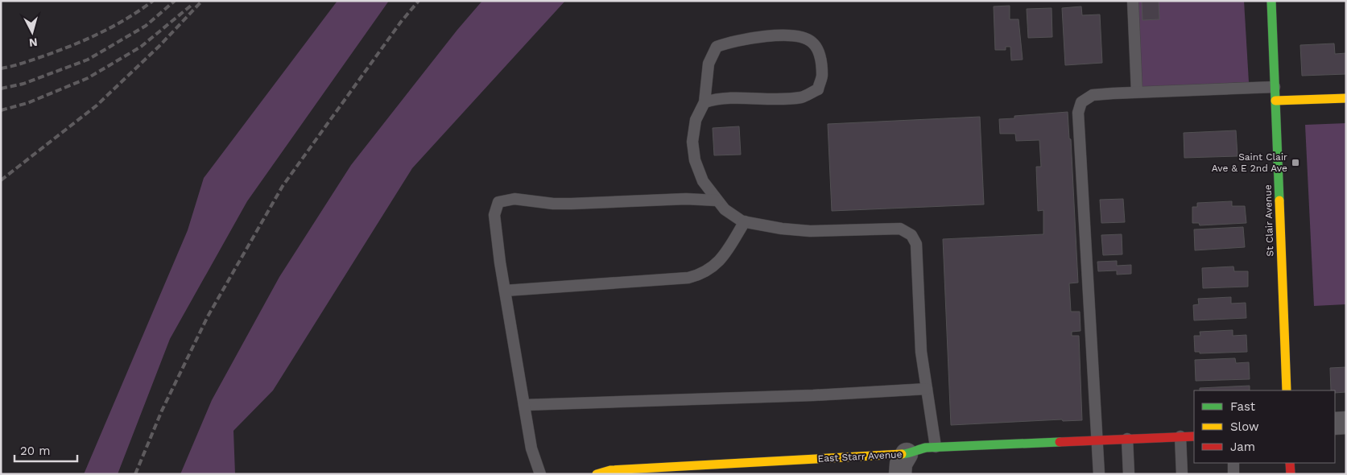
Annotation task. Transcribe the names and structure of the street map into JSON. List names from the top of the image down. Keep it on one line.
{"streets":{"street":["St Clair Avenue","East Starr Avenue"]},"places":{"transit":["Saint Clair Ave & E 2nd Ave"]},"legend":["Fast","Slow","Jam"],"scale_bar":"20 m","north":"bottom"}
